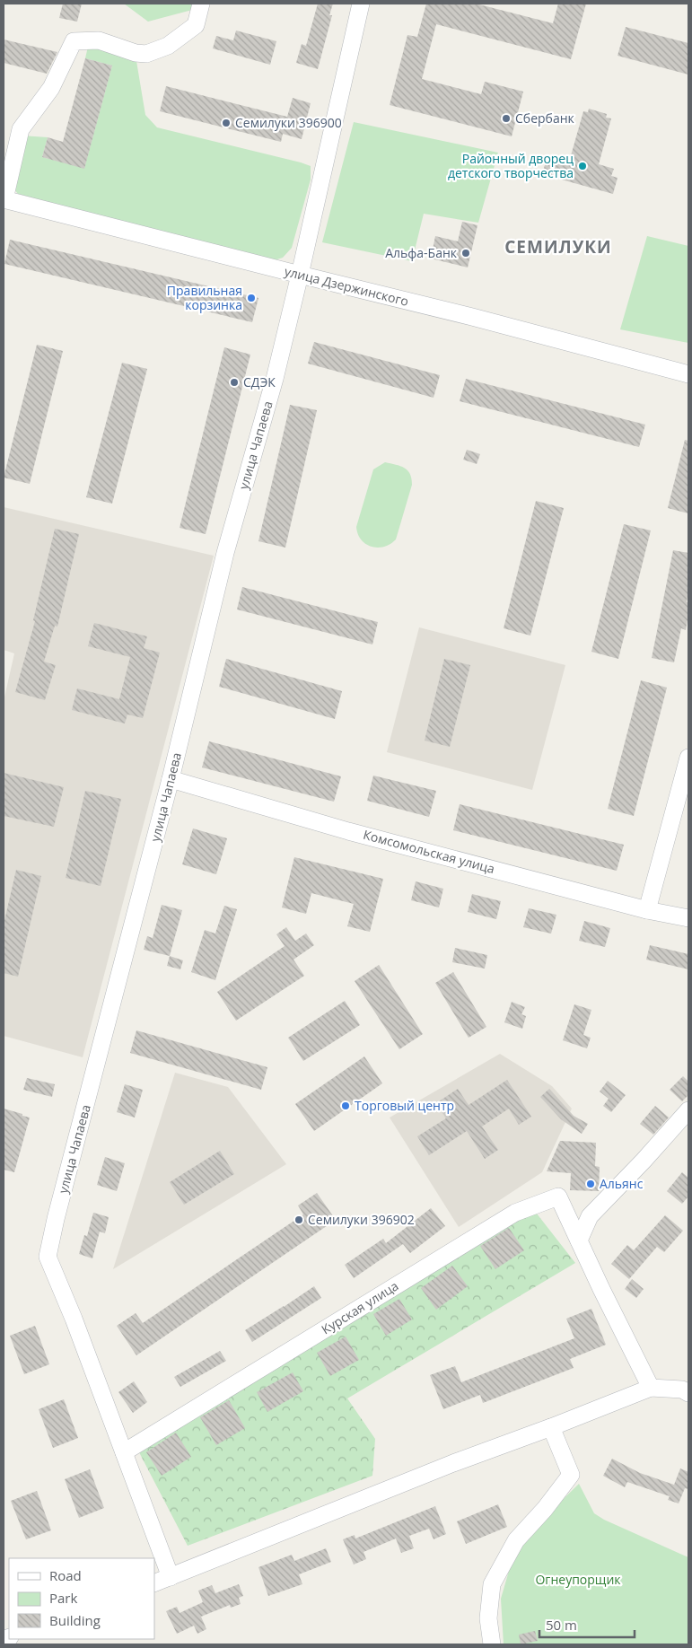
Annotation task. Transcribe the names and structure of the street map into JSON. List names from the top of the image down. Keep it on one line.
{"streets":{"street":["улица Дзержинского","улица Чапаева","Комсомольская улица","Курская улица"]},"crossings":[["улица Дзержинского","улица Чапаева"],["улица Чапаева","Комсомольская улица"],["улица Чапаева","Курская улица"]],"districts":["СЕМИЛУКИ"],"parks":["Огнеупорщик"],"places":["Сбербанк","Семилуки 396900","Районный дворец детского творчества","Альфа-Банк","Правильная корзинка","СДЭК","Торговый центр","Альянс","Семилуки 396902"],"legend":["Road","Park","Building"],"scale_bar":"50 m"}
